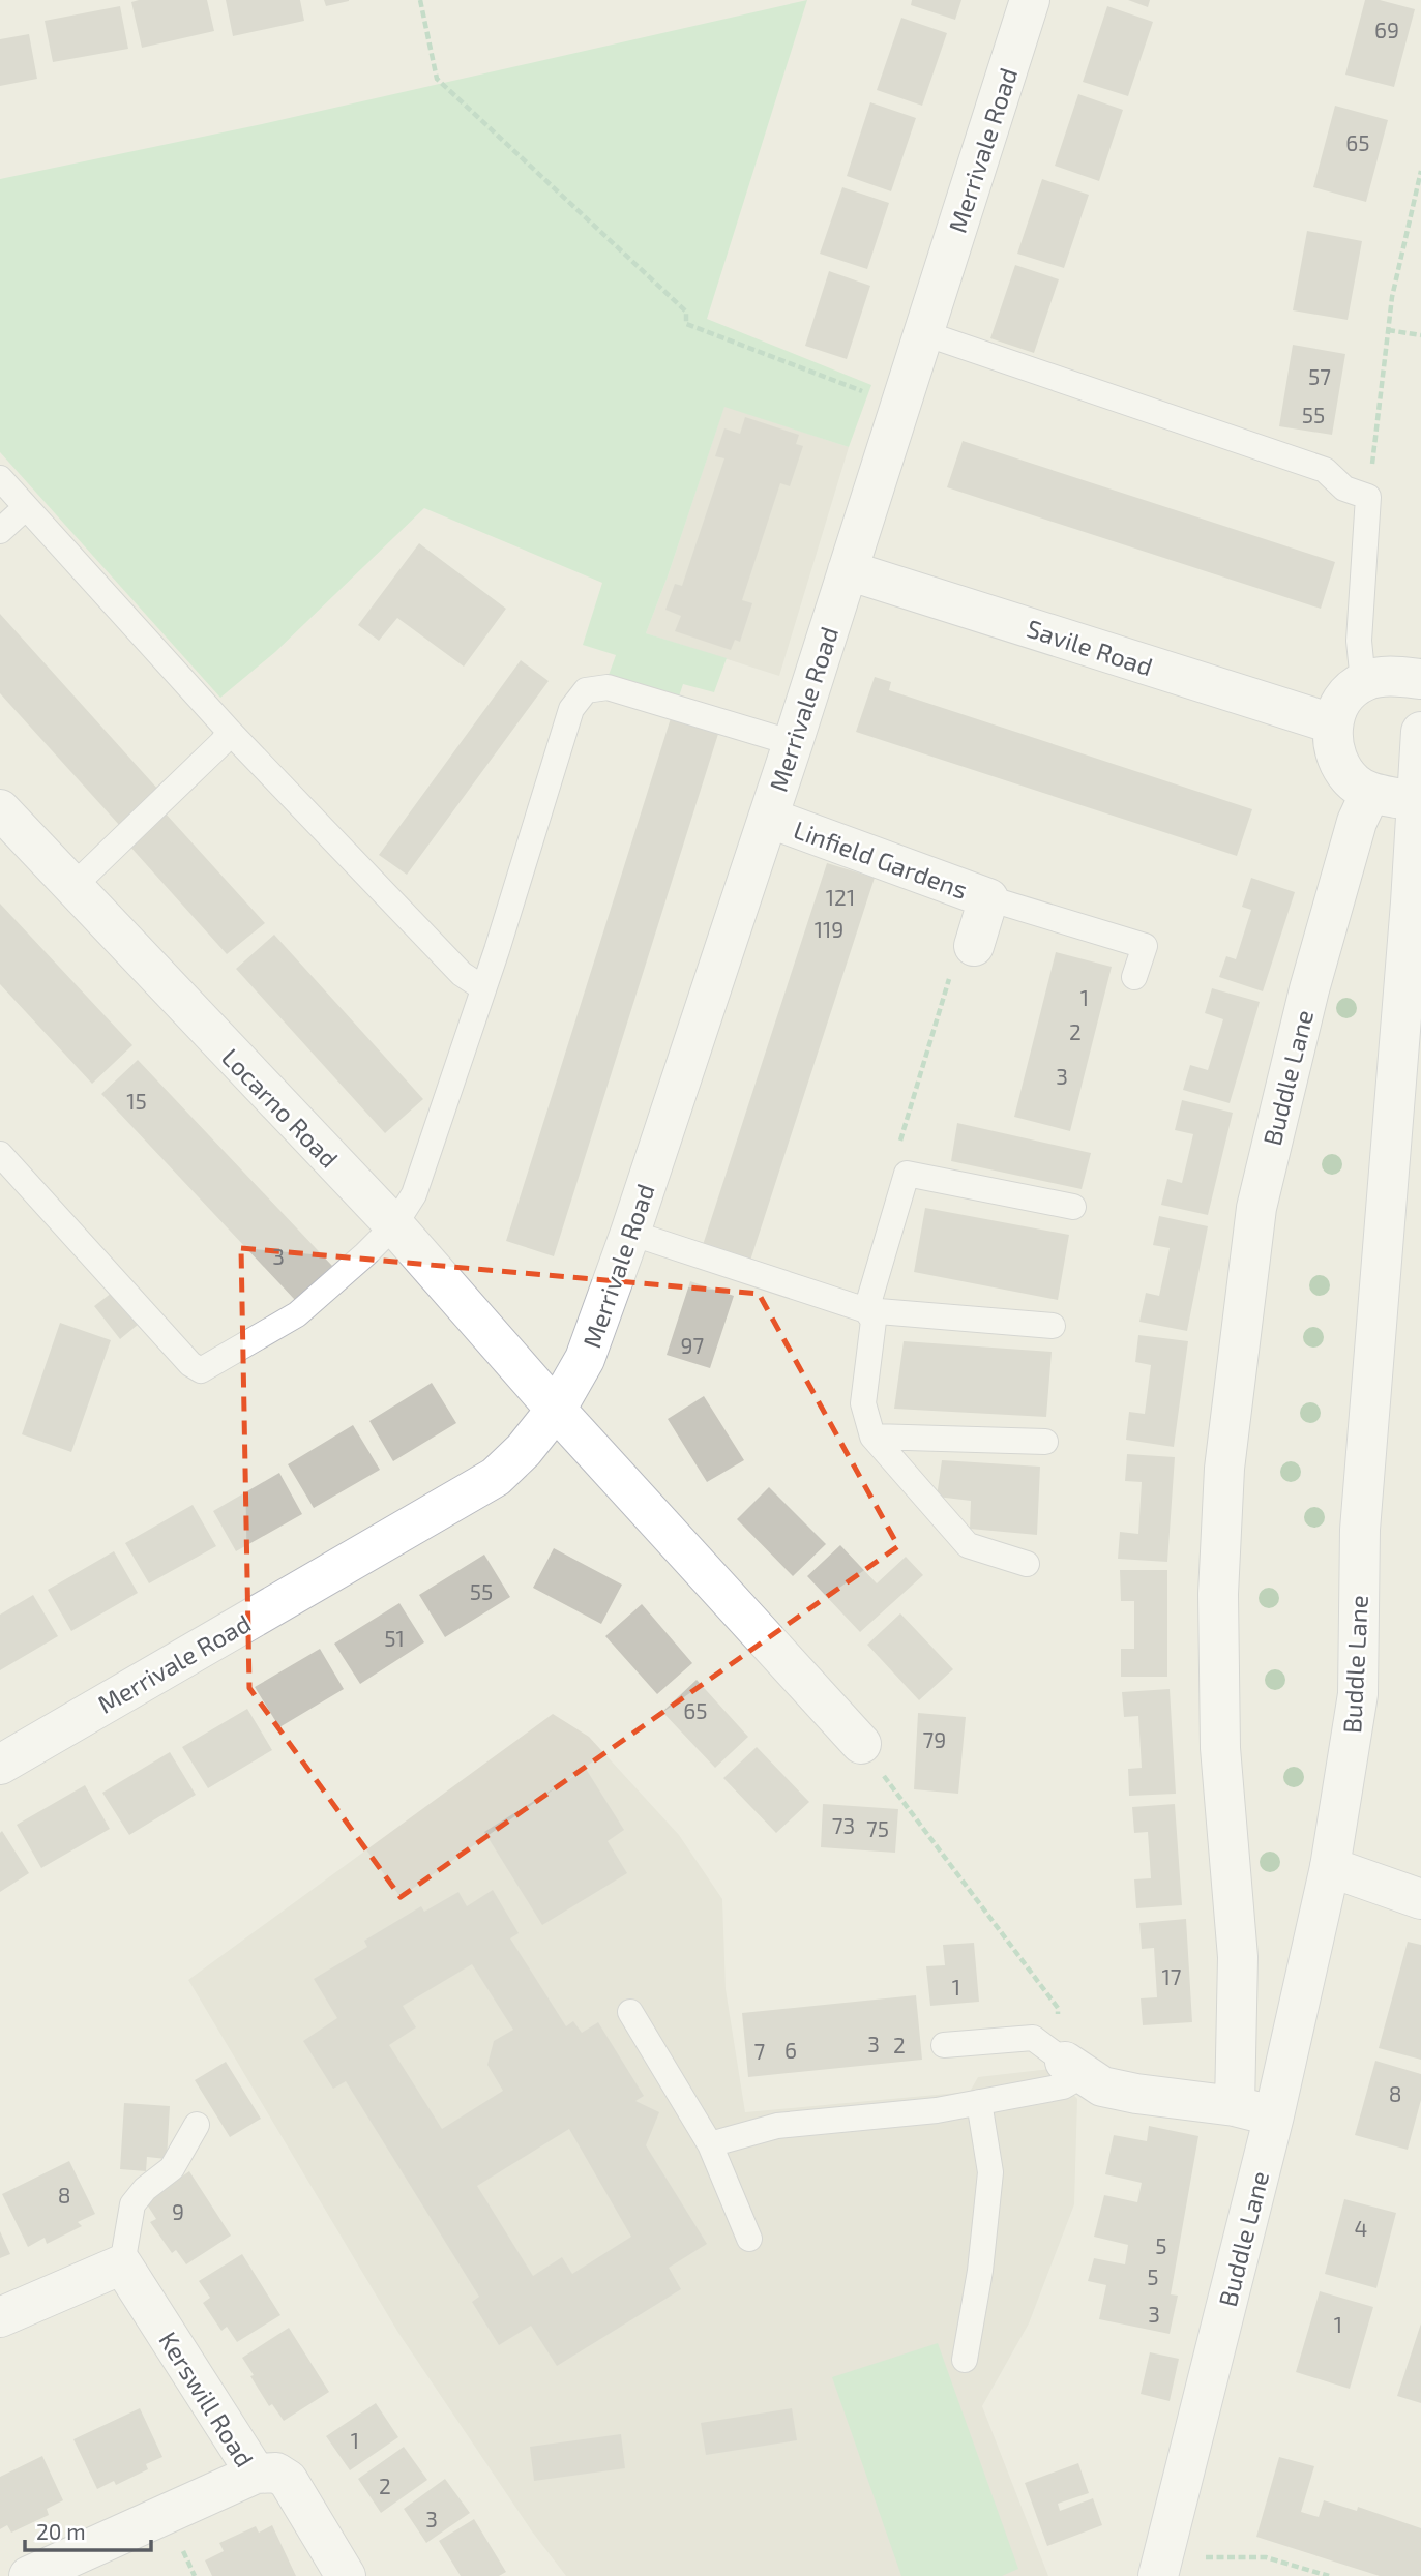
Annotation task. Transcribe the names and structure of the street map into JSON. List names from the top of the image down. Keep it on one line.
{"streets":{"street":["Merrivale Road","Savile Road","Linfield Gardens","Buddle Lane","Locarno Road","Kerswill Road"]},"crossings":[["Merrivale Road","Savile Road"],["Merrivale Road","Linfield Gardens"],["Merrivale Road","Locarno Road"]],"house_numbers":["69","65","57","55","121","119","1","2","3","15","3","97","55","51","65","79","73","75","17","1","3","2","6","7","8","8","9","4","5","5","3","1","1","2","3"],"scale_bar":"20 m"}
